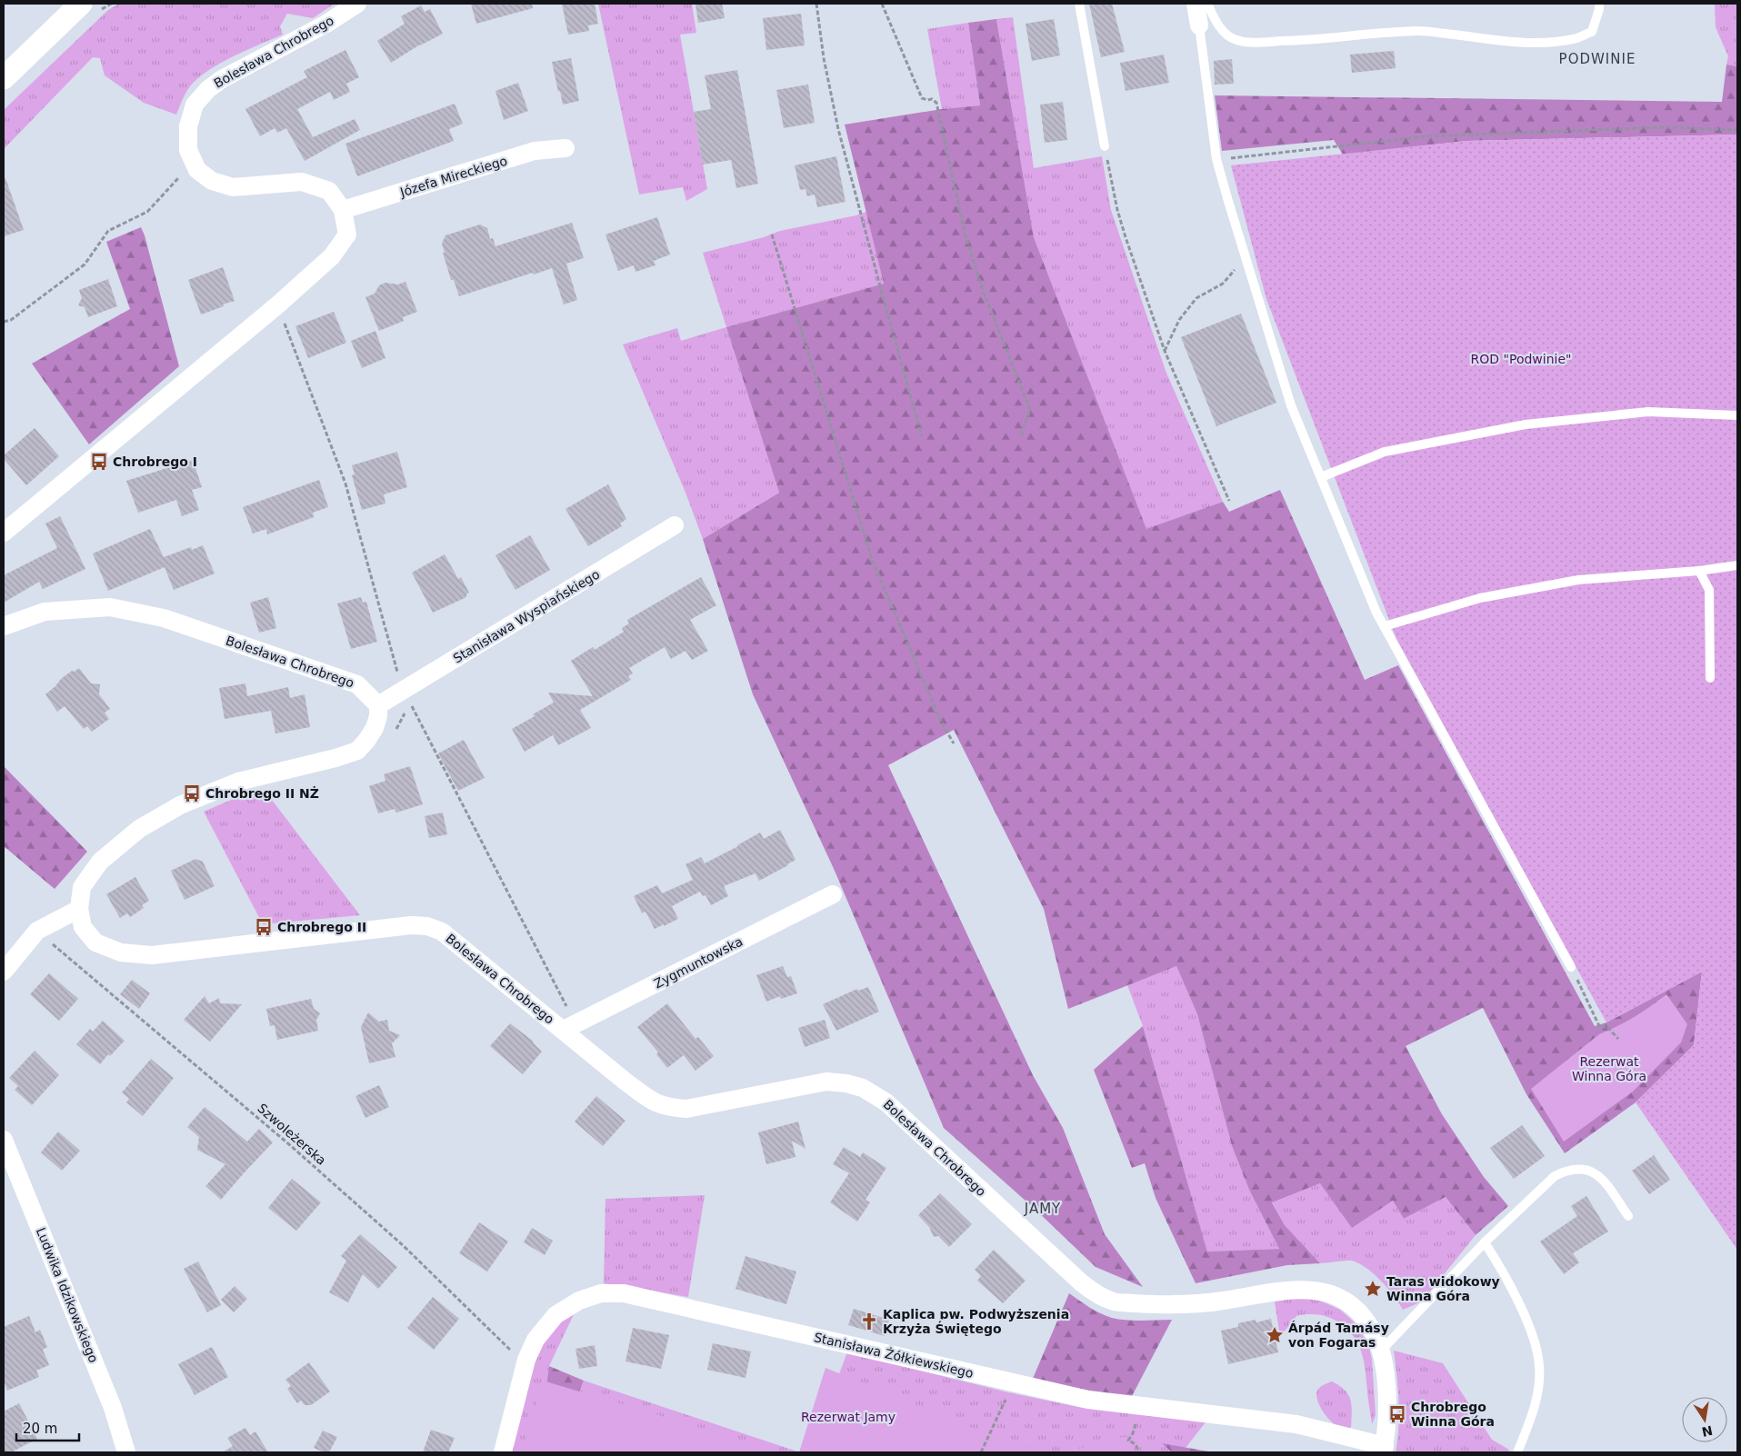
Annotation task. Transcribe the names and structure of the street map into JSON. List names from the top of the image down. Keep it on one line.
{"streets":{"street":["Bolesława Chrobrego","Józefa Mireckiego","Stanisława Wyspiańskiego","Zygmuntowska","Ludwika Idzikowskiego","Stanisława Żółkiewskiego"],"path":["Szwoleżerska"]},"crossings":[["Bolesława Chrobrego","Józefa Mireckiego"],["Bolesława Chrobrego","Stanisława Wyspiańskiego"],["Bolesława Chrobrego","Zygmuntowska"],["Bolesława Chrobrego","Stanisława Żółkiewskiego"],["Szwoleżerska","Stanisława Żółkiewskiego"]],"districts":["PODWINIE","JAMY"],"parks":["ROD \"Podwinie\"","Rezerwat Winna Góra","Rezerwat Jamy"],"places":{"bus stop":["Chrobrego I","Chrobrego II NŻ","Chrobrego II","Chrobrego Winna Góra"],"place":["Taras widokowy Winna Góra","Árpád Tamásy von Fogaras"],"church":["Kaplica pw. Podwyższenia Krzyża Świętego"]},"scale_bar":"20 m","north":"bottom"}
